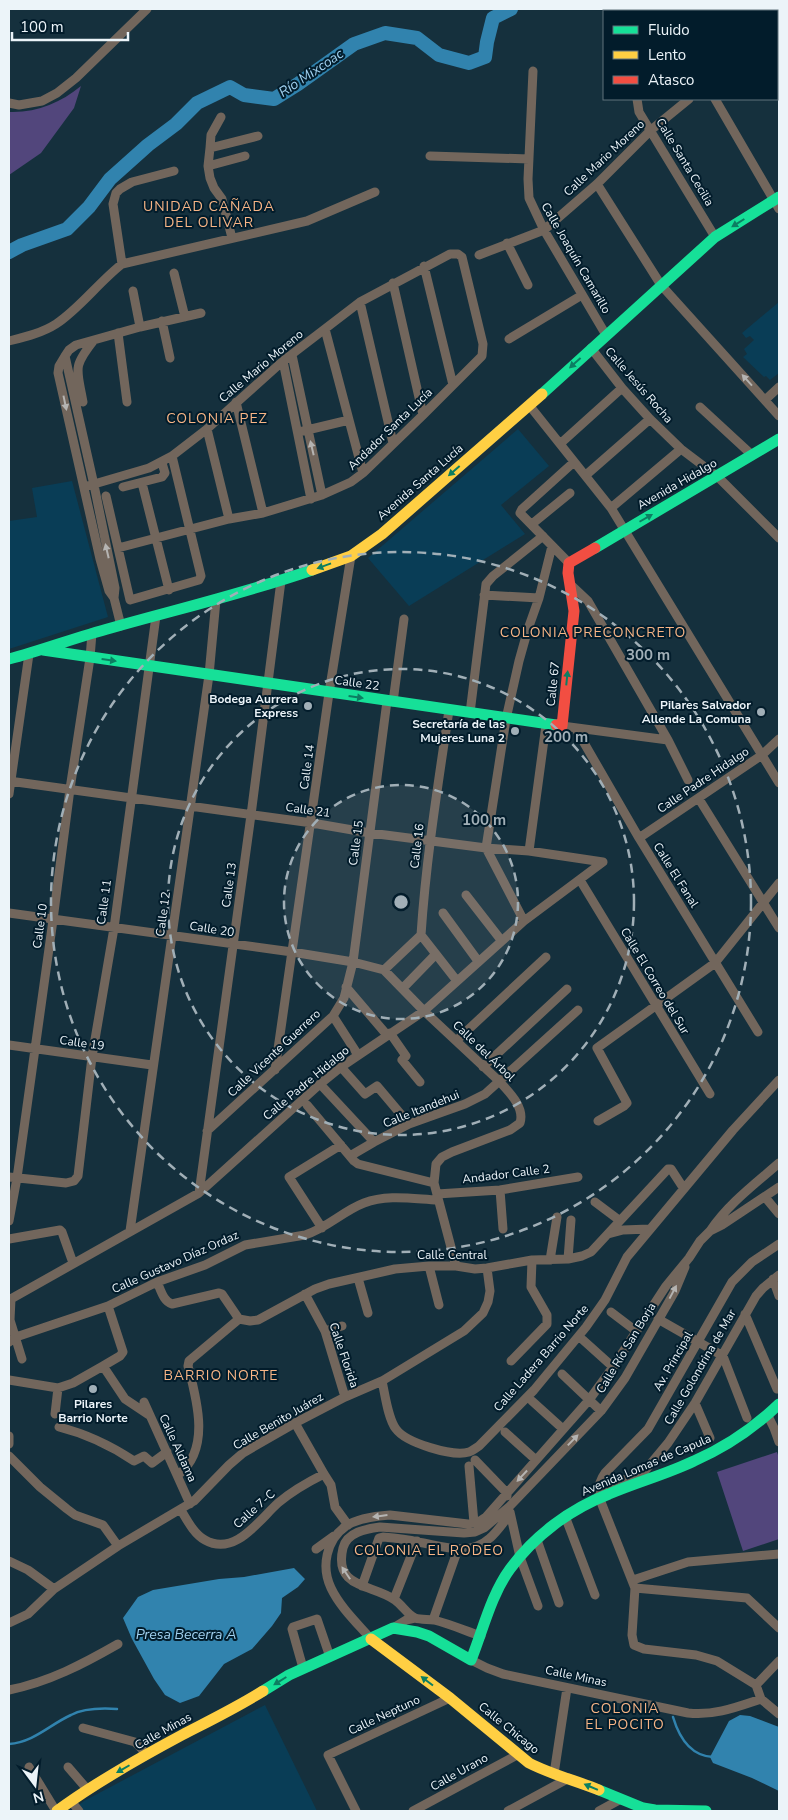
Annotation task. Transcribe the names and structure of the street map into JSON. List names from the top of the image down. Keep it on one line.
{"streets":{"street":["Calle Mario Moreno","Calle Santa Cecilia","Calle Joaquín Camarillo","Calle Jesús Rocha","Andador Santa Lucía","Avenida Santa Lucía","Avenida Hidalgo","Calle 22","Calle 67","Calle 14","Calle Padre Hidalgo","Calle 21","Calle 15","Calle 16","Calle El Fanal","Calle 13","Calle 11","Calle 12","Calle 10","Calle 20","Calle El Correo del Sur","Calle 19","Calle del Árbol","Calle Vicente Guerrero","Calle Itandehui","Andador Calle 2","Calle Central","Calle Gustavo Díaz Ordaz","Calle Río San Borja","Calle Florida","Calle Ladera Barrio Norte","Av. Principal","Calle Golondrina de Mar","Calle Benito Juárez","Calle Aldama","Avenida Lomas de Capula","Calle 7-C","Calle Minas","Calle Neptuno","Calle Chicago","Calle Urano"]},"crossings":[["Calle Mario Moreno","Calle Santa Cecilia"],["Calle Mario Moreno","Calle Joaquín Camarillo"],["Calle Mario Moreno","Andador Santa Lucía"],["Calle Santa Cecilia","Avenida Santa Lucía"],["Calle Joaquín Camarillo","Avenida Santa Lucía"],["Calle Jesús Rocha","Avenida Santa Lucía"],["Calle Jesús Rocha","Avenida Hidalgo"],["Avenida Santa Lucía","Calle 22"],["Avenida Santa Lucía","Calle 14"],["Avenida Santa Lucía","Calle 13"],["Avenida Santa Lucía","Calle 11"],["Avenida Santa Lucía","Calle 12"],["Avenida Santa Lucía","Calle 10"],["Avenida Hidalgo","Calle 67"],["Calle 22","Calle 67"],["Calle 22","Calle 14"],["Calle 22","Calle 15"],["Calle 22","Calle 16"],["Calle 22","Calle El Fanal"],["Calle 22","Calle 13"],["Calle 22","Calle 11"],["Calle 22","Calle 12"],["Calle 22","Calle 10"],["Calle 14","Calle 21"],["Calle 14","Calle 20"],["Calle 14","Calle Vicente Guerrero"],["Calle Padre Hidalgo","Calle 21"],["Calle Padre Hidalgo","Calle El Fanal"],["Calle Padre Hidalgo","Calle 13"],["Calle Padre Hidalgo","Calle 12"],["Calle Padre Hidalgo","Calle El Correo del Sur"],["Calle Padre Hidalgo","Calle del Árbol"],["Calle 21","Calle 15"],["Calle 21","Calle 16"],["Calle 21","Calle 13"],["Calle 21","Calle 11"],["Calle 21","Calle 12"],["Calle 21","Calle 10"],["Calle 15","Calle 20"],["Calle 15","Calle Vicente Guerrero"],["Calle 13","Calle 20"],["Calle 13","Calle Vicente Guerrero"],["Calle 11","Calle 10"],["Calle 11","Calle 20"],["Calle 11","Calle 19"],["Calle 12","Calle 20"],["Calle 12","Calle 19"],["Calle 10","Calle 20"],["Calle 10","Calle 19"],["Calle 20","Calle del Árbol"],["Calle del Árbol","Calle Itandehui"],["Calle del Árbol","Andador Calle 2"],["Calle del Árbol","Calle Central"],["Calle del Árbol","Calle Gustavo Díaz Ordaz"],["Andador Calle 2","Calle Gustavo Díaz Ordaz"],["Calle Central","Calle Florida"],["Calle Central","Calle Ladera Barrio Norte"],["Calle Central","Calle Benito Juárez"],["Calle Río San Borja","Calle Minas"],["Calle Florida","Calle Benito Juárez"],["Calle Ladera Barrio Norte","Calle Benito Juárez"],["Av. Principal","Calle Golondrina de Mar"],["Av. Principal","Avenida Lomas de Capula"],["Calle Golondrina de Mar","Avenida Lomas de Capula"],["Calle Benito Juárez","Calle Aldama"],["Calle Benito Juárez","Calle 7-C"],["Avenida Lomas de Capula","Calle Minas"],["Calle Minas","Calle Chicago"],["Calle Neptuno","Calle Chicago"],["Calle Chicago","Calle Urano"]],"districts":["UNIDAD CAÑADA DEL OLIVAR","COLONIA PEZ","COLONIA PRECONCRETO","BARRIO NORTE","COLONIA EL RODEO","COLONIA EL POCITO"],"water":["Río Mixcoac","Presa Becerra A"],"places":["Bodega Aurrera Express","Pilares Salvador Allende La Comuna","Secretaría de las Mujeres Luna 2","Pilares Barrio Norte"],"legend":["Fluido","Lento","Atasco"],"scale_bar":"100 m","north":"bottom","rings":["300 m","200 m","100 m"]}
